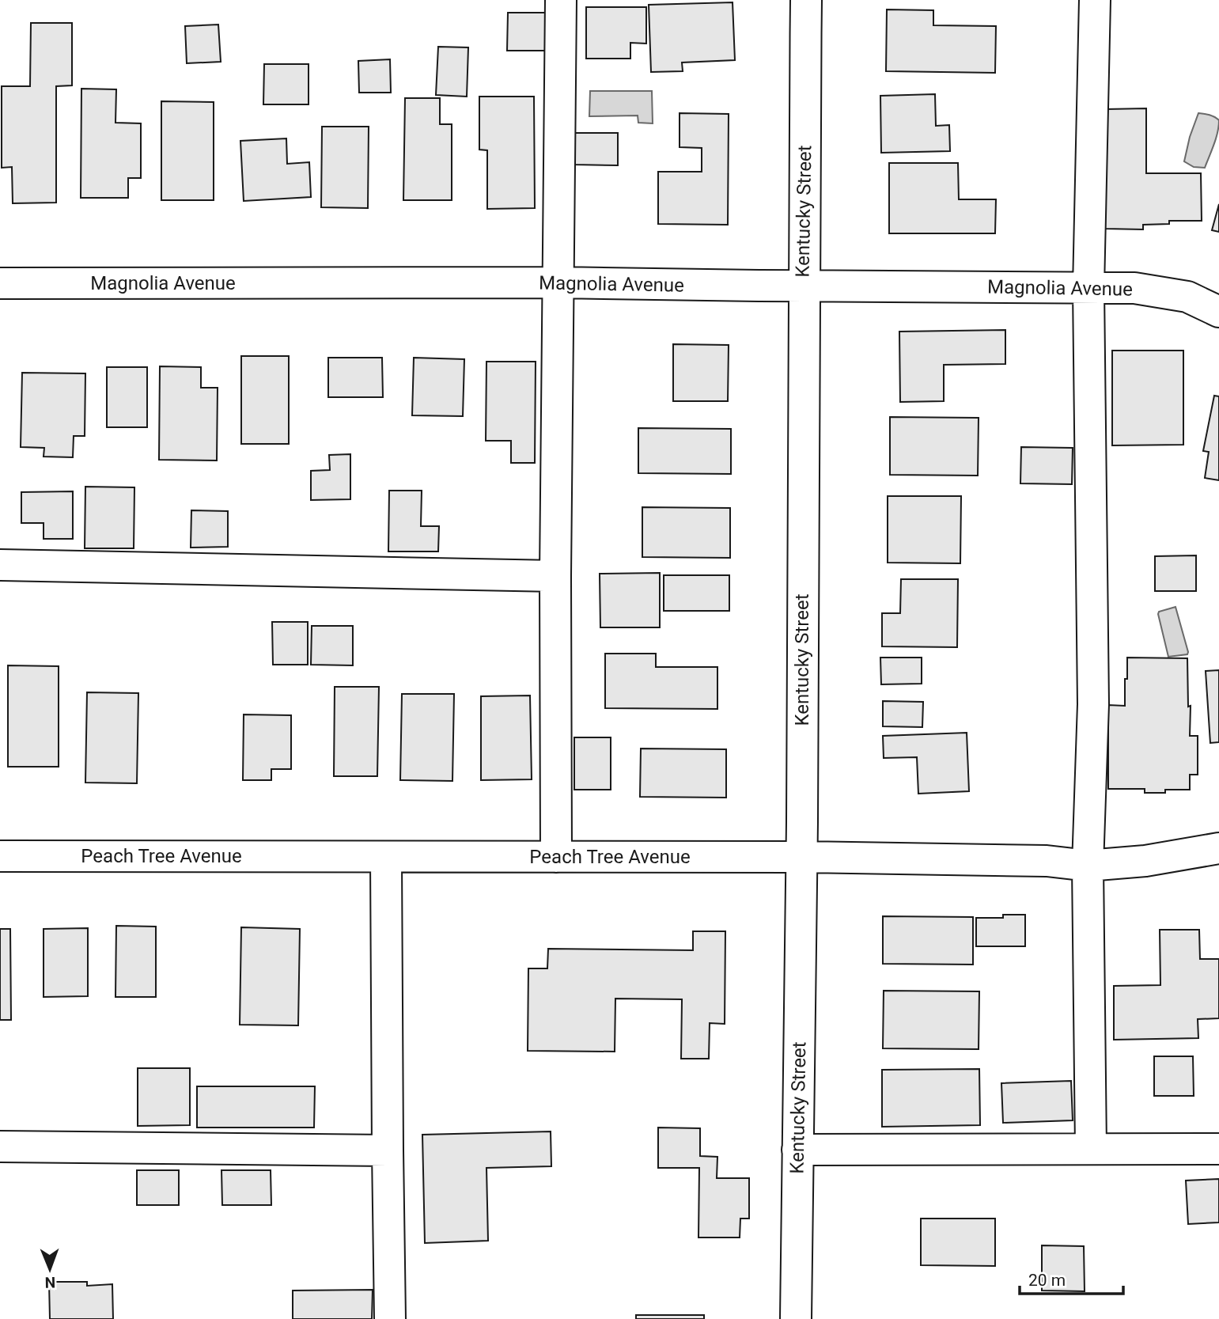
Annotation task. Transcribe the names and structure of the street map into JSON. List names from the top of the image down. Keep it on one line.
{"streets":{"street":["Kentucky Street","Magnolia Avenue","Peach Tree Avenue"]},"crossings":[["Kentucky Street","Magnolia Avenue"],["Kentucky Street","Peach Tree Avenue"]],"scale_bar":"20 m","north":"bottom"}
